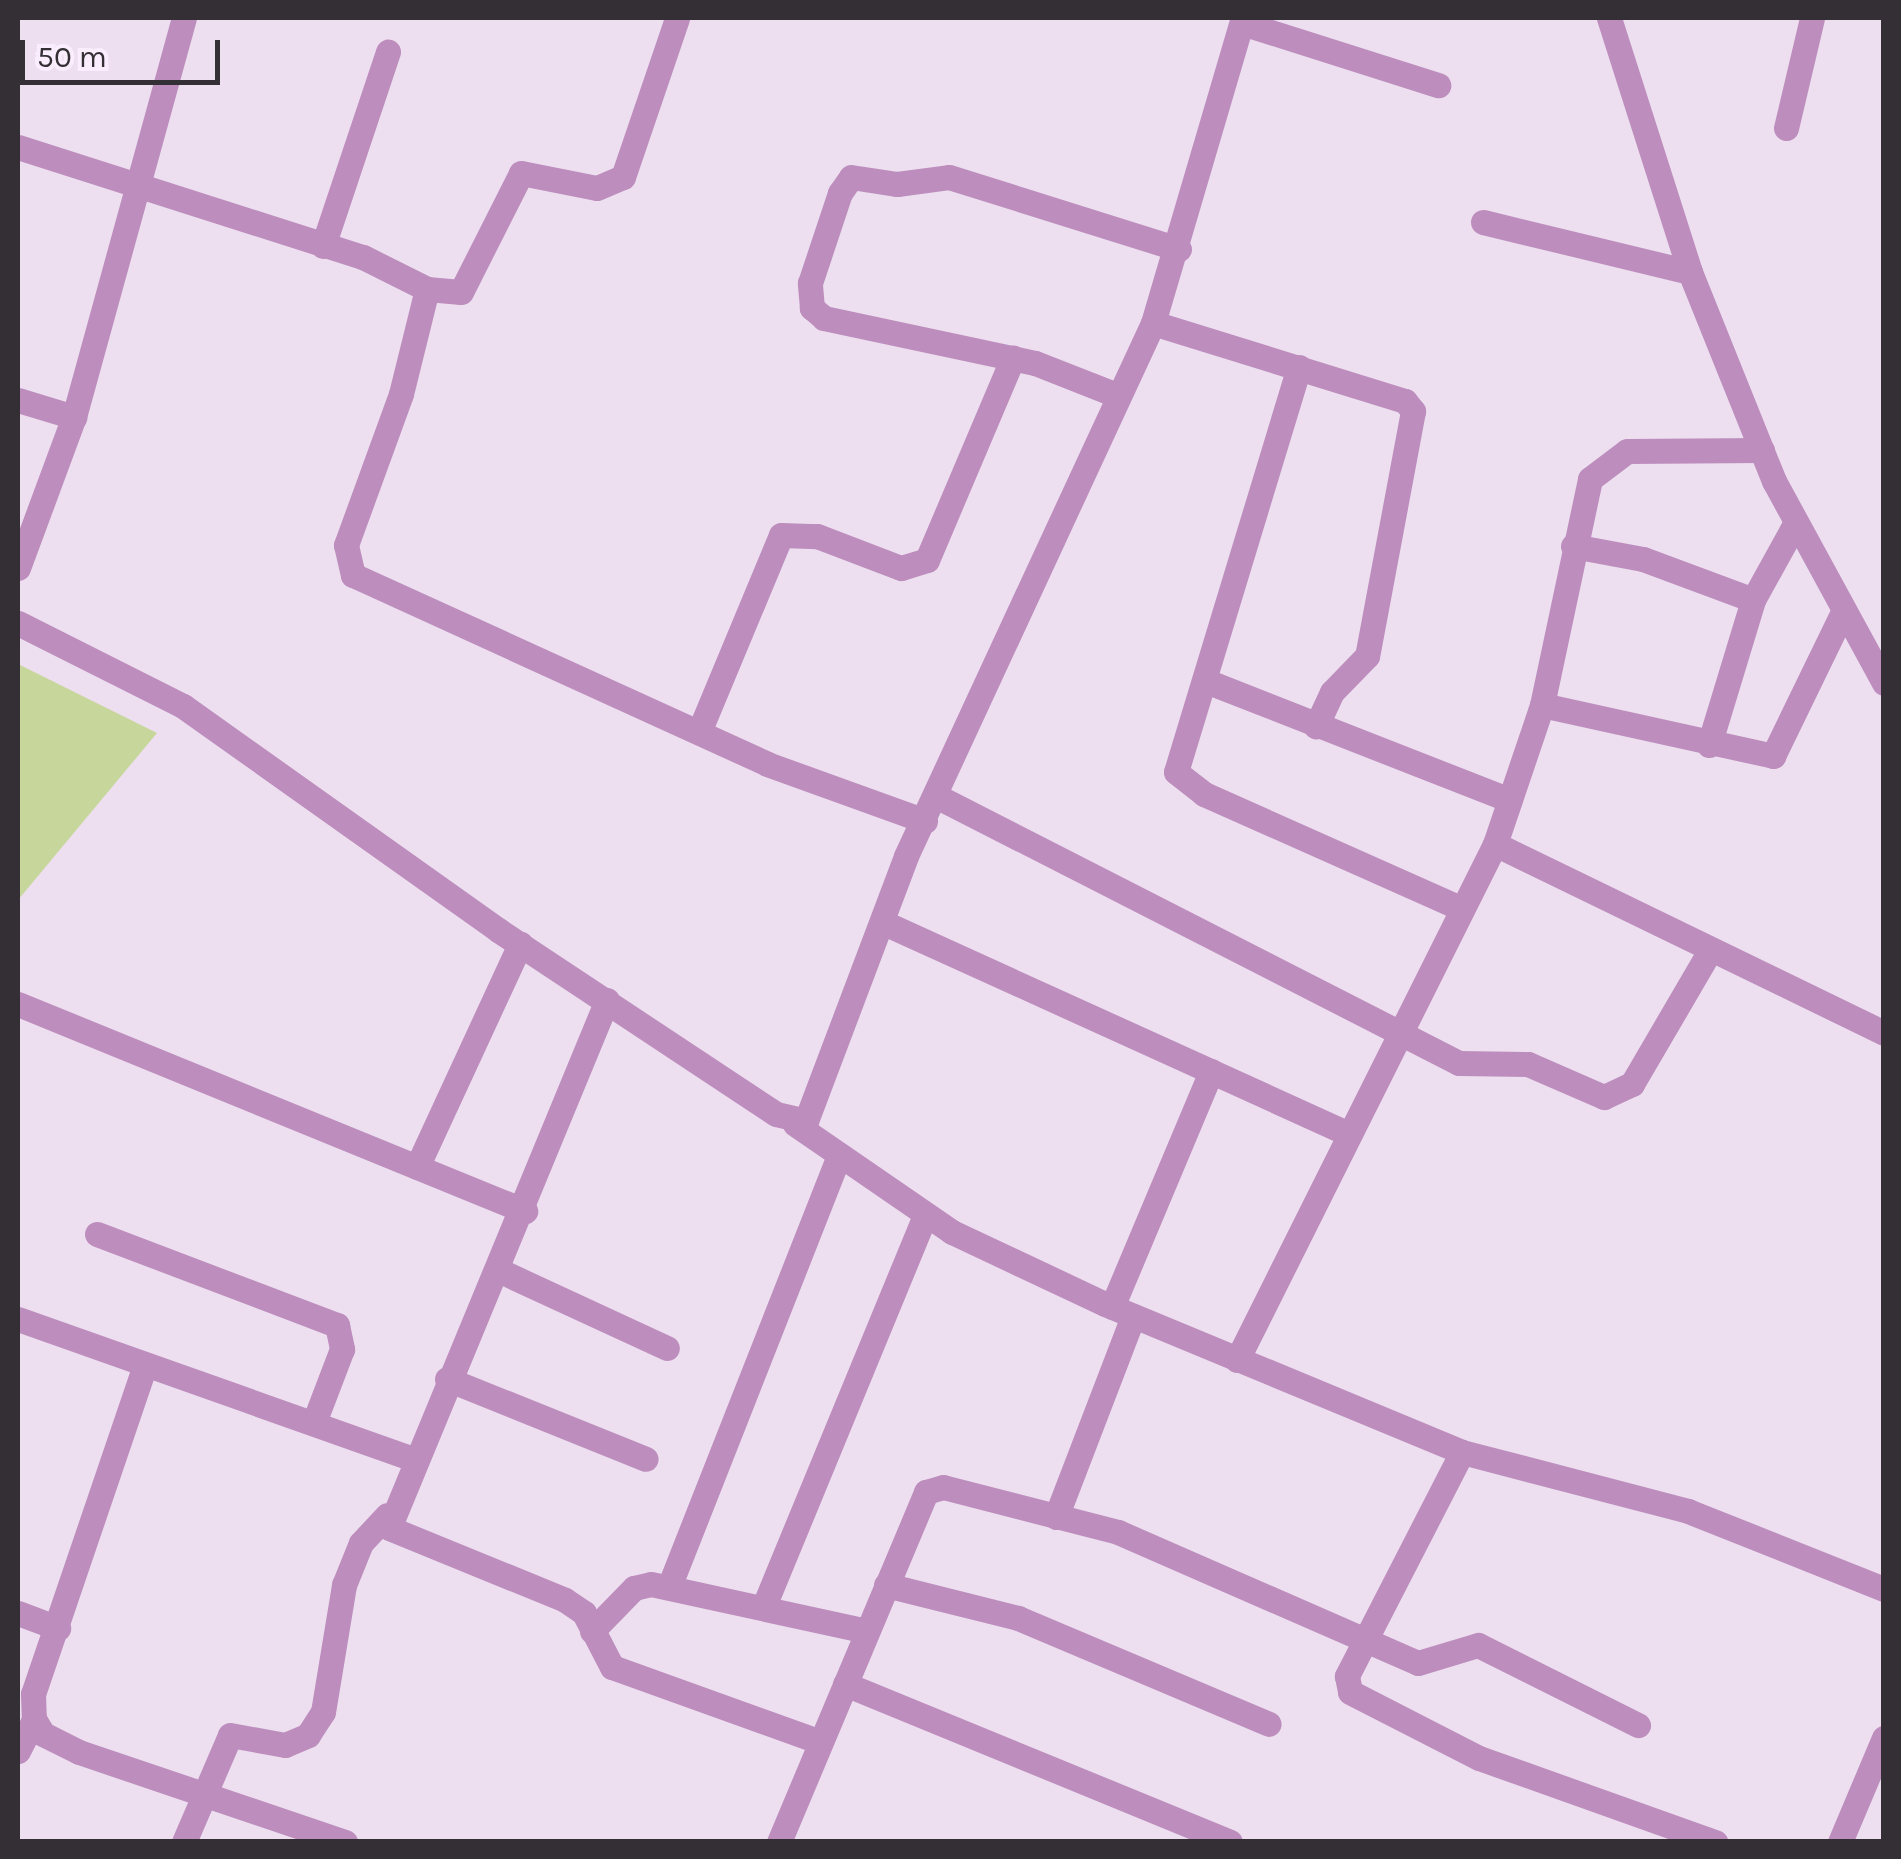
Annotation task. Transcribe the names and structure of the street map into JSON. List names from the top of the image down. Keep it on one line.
{"scale_bar":"50 m"}
